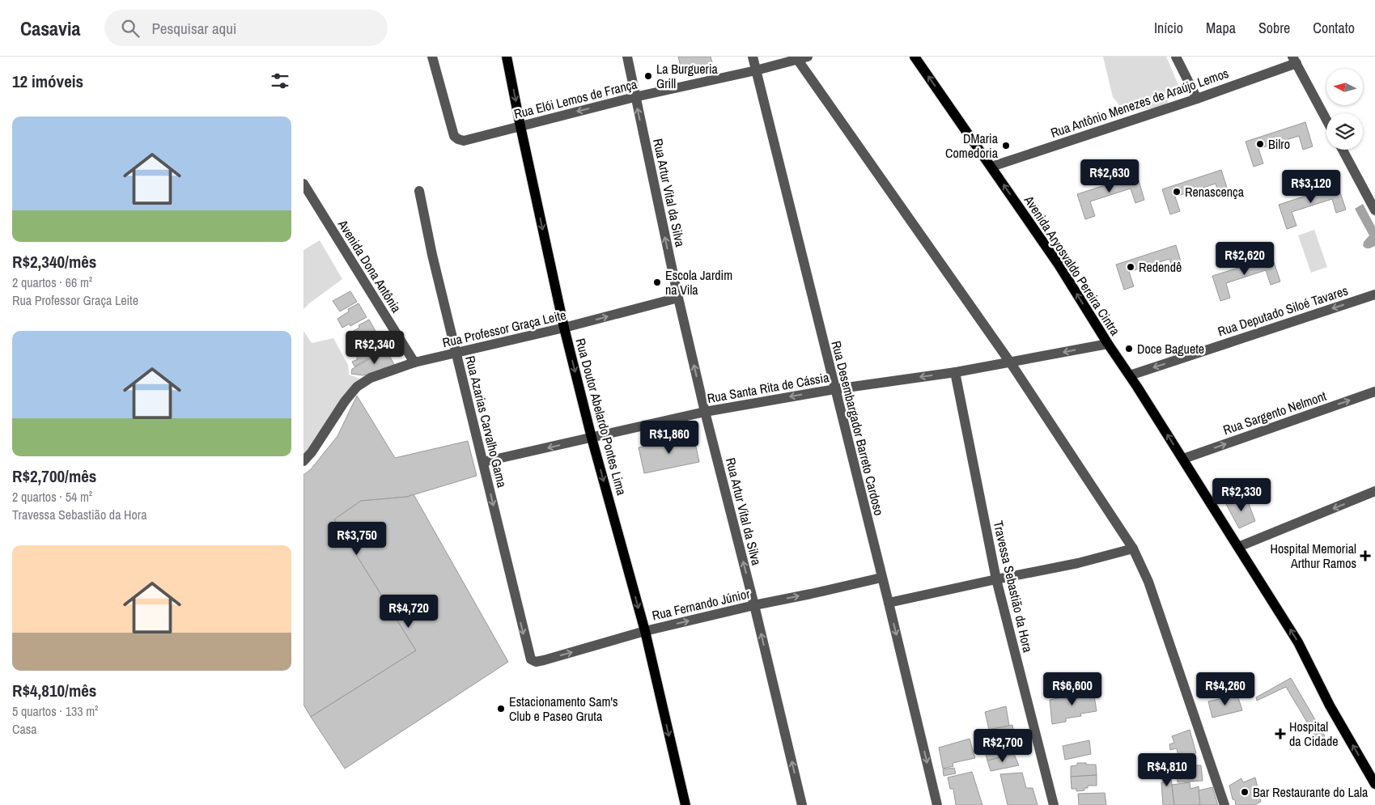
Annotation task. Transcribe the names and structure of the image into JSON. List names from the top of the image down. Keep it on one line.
{"streets":{"main road":["Avenida Aryosvaldo Pereira Cintra","Rua Doutor Abelardo Pontes Lima"],"street":["Rua Elói Lemos de França","Rua Antônio Menezes de Araújo Lemos","Rua Artur Vital da Silva","Avenida Dona Antônia","Rua Deputado Siloé Tavares","Rua Professor Graça Leite","Rua Santa Rita de Cássia","Rua Sargento Nelmont","Rua Azarias Carvalho Gama","Rua Desembargador Barreto Cardoso","Travessa Sebastião da Hora","Rua Fernando Júnior"]},"crossings":[["Rua Elói Lemos de França","Rua Artur Vital da Silva"],["Rua Elói Lemos de França","Rua Doutor Abelardo Pontes Lima"],["Rua Elói Lemos de França","Rua Desembargador Barreto Cardoso"],["Rua Antônio Menezes de Araújo Lemos","Avenida Aryosvaldo Pereira Cintra"],["Rua Artur Vital da Silva","Rua Professor Graça Leite"],["Rua Artur Vital da Silva","Rua Santa Rita de Cássia"],["Rua Artur Vital da Silva","Rua Fernando Júnior"],["Avenida Aryosvaldo Pereira Cintra","Rua Deputado Siloé Tavares"],["Avenida Aryosvaldo Pereira Cintra","Rua Santa Rita de Cássia"],["Avenida Aryosvaldo Pereira Cintra","Rua Sargento Nelmont"],["Avenida Dona Antônia","Rua Professor Graça Leite"],["Rua Professor Graça Leite","Rua Doutor Abelardo Pontes Lima"],["Rua Professor Graça Leite","Rua Azarias Carvalho Gama"],["Rua Santa Rita de Cássia","Rua Doutor Abelardo Pontes Lima"],["Rua Santa Rita de Cássia","Rua Azarias Carvalho Gama"],["Rua Santa Rita de Cássia","Rua Desembargador Barreto Cardoso"],["Rua Santa Rita de Cássia","Travessa Sebastião da Hora"],["Rua Doutor Abelardo Pontes Lima","Rua Fernando Júnior"],["Rua Azarias Carvalho Gama","Rua Fernando Júnior"],["Rua Desembargador Barreto Cardoso","Rua Fernando Júnior"]],"one_way":["Rua Artur Vital da Silva","Avenida Aryosvaldo Pereira Cintra","Rua Deputado Siloé Tavares","Rua Santa Rita de Cássia","Rua Sargento Nelmont","Rua Doutor Abelardo Pontes Lima","Rua Azarias Carvalho Gama","Rua Fernando Júnior"],"places":{"other":["La Burgueria Grill","Bilro","D´Maria Comedoria","Renascença","Redendê","Escola Jardim na Vila","Doce Baguete","Estacionamento Sam's Club e Paseo Gruta","Bar Restaurante do Lala"],"health":["Hospital Memorial Arthur Ramos","Hospital da Cidade"]},"north":"left","page":{"header":"Casavia","search":"Pesquisar aqui","nav":["Início","Mapa","Sobre","Contato"],"heading":"12 imóveis","list":[{"name":"R$2,340/mês","note":"2 quartos · 66 m² · Rua Professor Graça Leite"},{"name":"R$2,700/mês","note":"2 quartos · 54 m² · Travessa Sebastião da Hora"},{"name":"R$4,810/mês","note":"5 quartos · 133 m² · Casa"}],"price":["R$2,630","R$3,120","R$2,620","R$2,340","R$1,860","R$2,330","R$3,750","R$4,720","R$6,600","R$4,260","R$2,700","R$4,810"]}}
